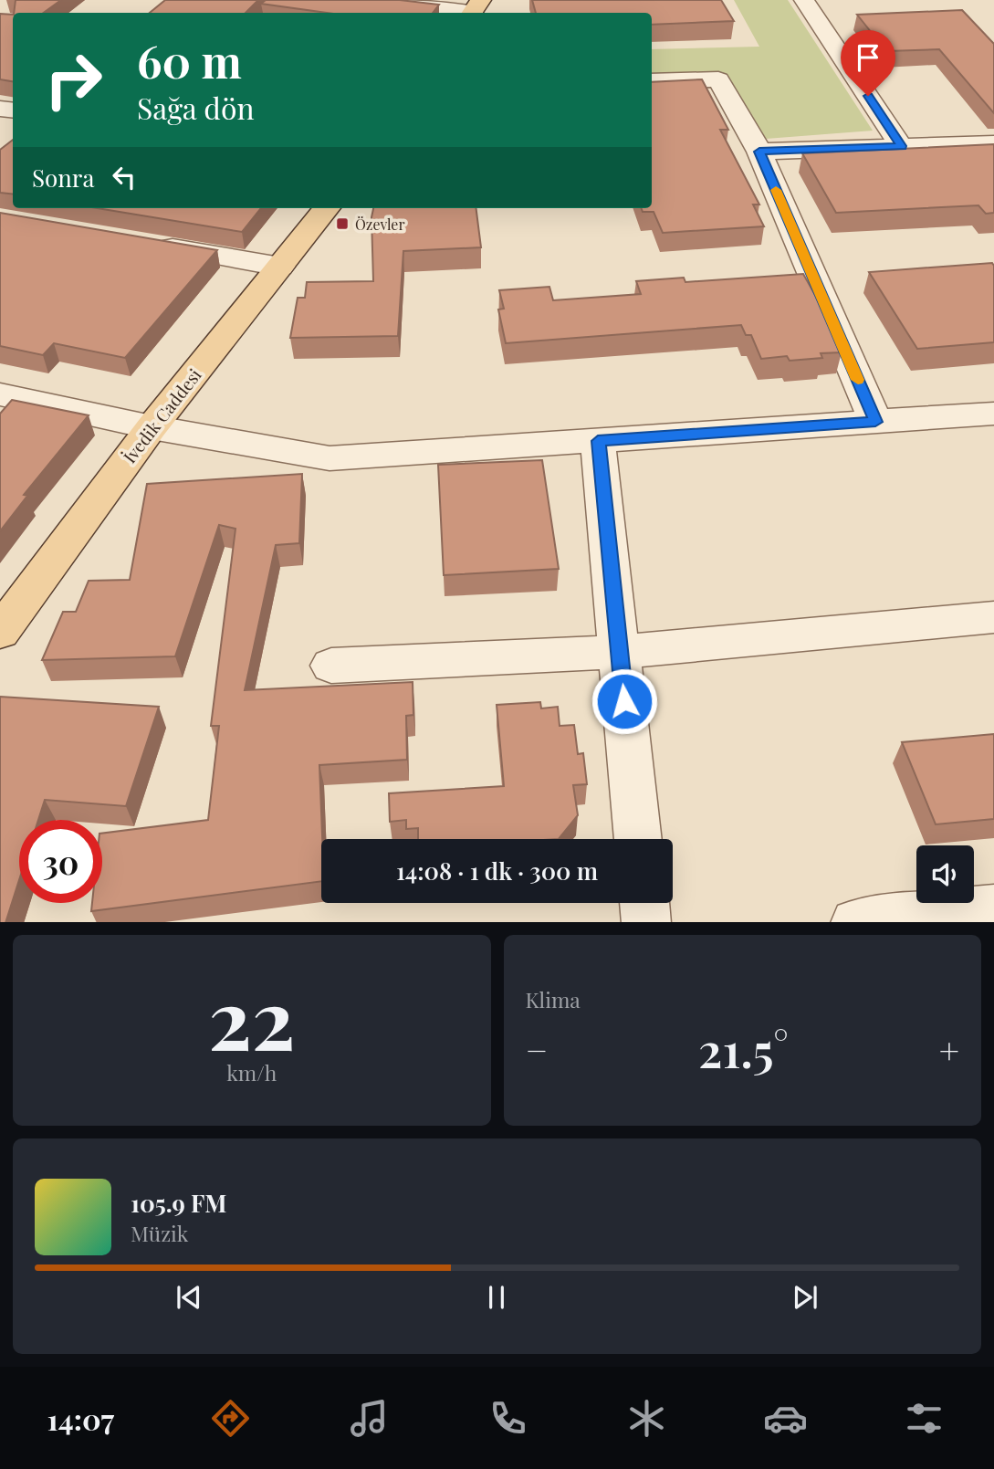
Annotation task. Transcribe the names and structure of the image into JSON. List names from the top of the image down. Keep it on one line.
{"streets":{"main road":["İvedik Caddesi"]},"places":{"transit":["Özevler"]},"page":{"turn":["60 m","Sağa dön"],"then":"Sonra","limit":"30","trip":"14:08 · 1 dk · 300 m","tile":[["22","km/h"],"Klima"],"heat":["−","21.5°","+"],"song":["105.9 FM","Müzik"],"tabs":"14:07"}}
